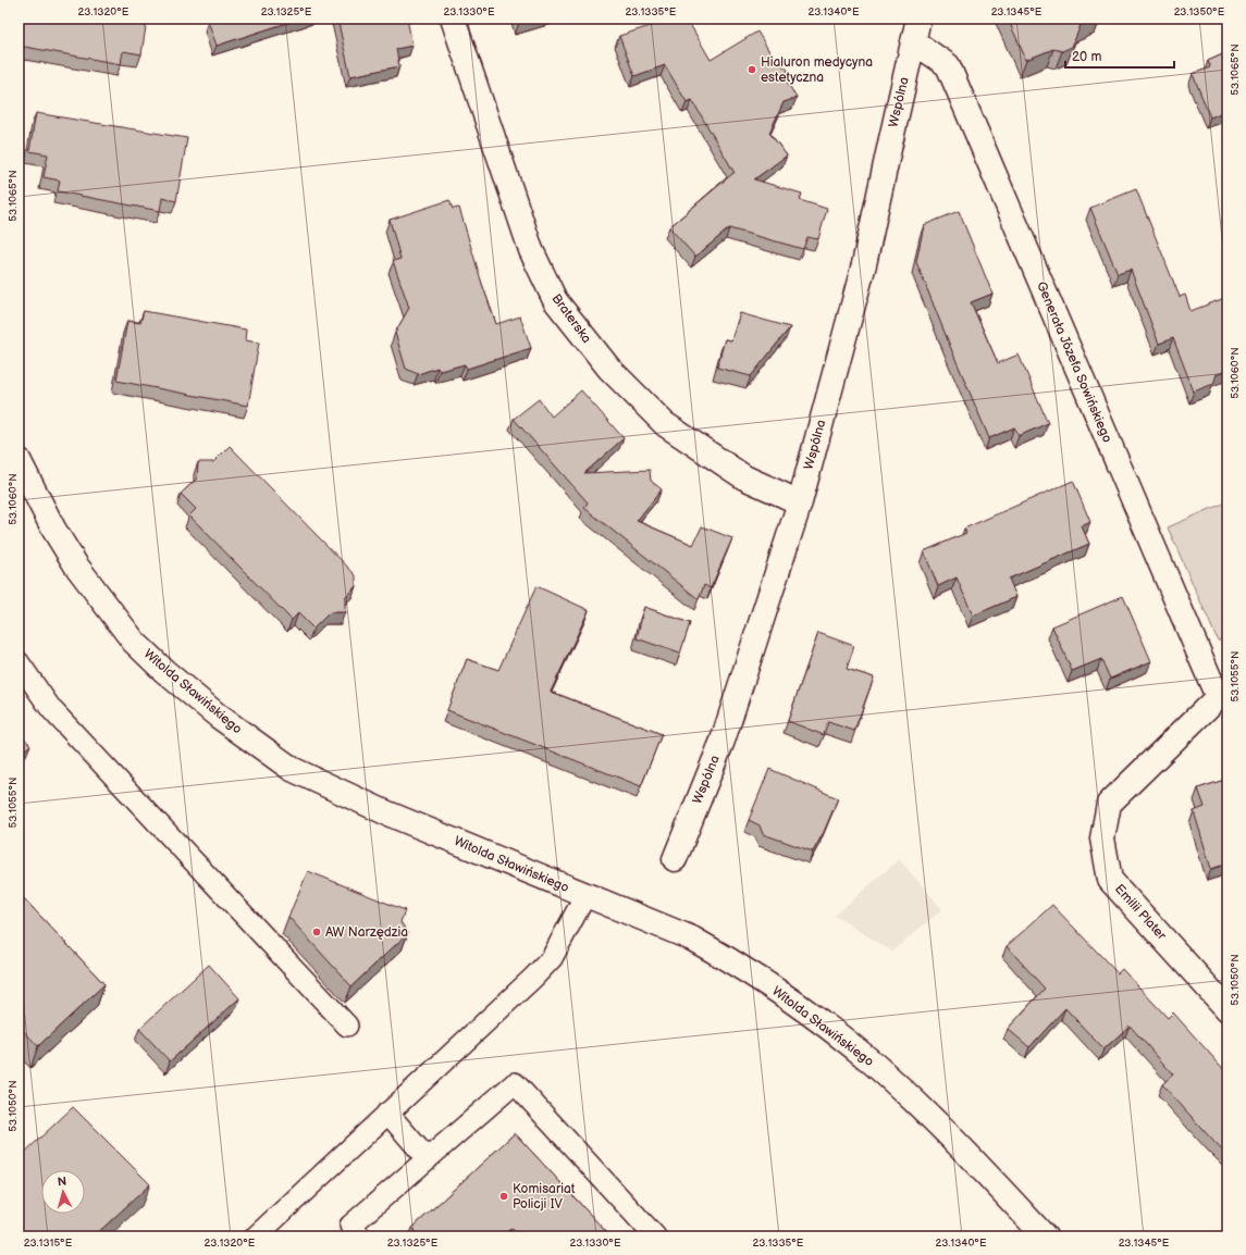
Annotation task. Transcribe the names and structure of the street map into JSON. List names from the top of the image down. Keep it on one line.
{"streets":{"street":["Wspólna","Braterska","Generała Józefa Sowińskiego","Witolda Sławińskiego","Emilii Plater"]},"crossings":[["Wspólna","Braterska"],["Wspólna","Generała Józefa Sowińskiego"],["Generała Józefa Sowińskiego","Emilii Plater"]],"places":["Hialuron medycyna estetyczna","AW Narzędzia","Komisariat Policji IV"],"scale_bar":"20 m","north":"top","coordinates":["23.1320°E","23.1325°E","23.1330°E","23.1335°E","23.1340°E","23.1345°E","23.1350°E","53.1065°N","53.1060°N","53.1055°N","53.1050°N","23.1315°E"]}
